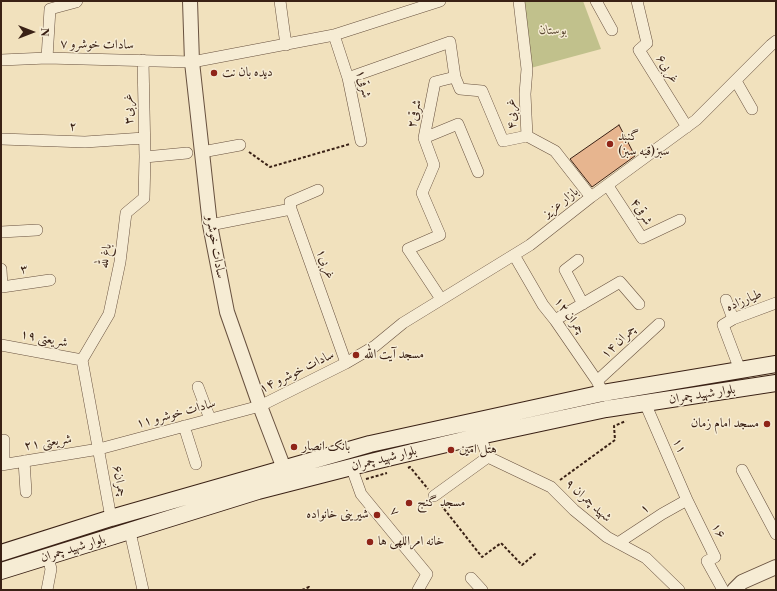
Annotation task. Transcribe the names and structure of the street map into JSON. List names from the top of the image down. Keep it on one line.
{"streets":{"main road":["بلوار شهید چمران"],"street":["سادات خوشرو ۷","غربی۶","شرقی۱","غربی۳","شرقی۲","غربی۴","۲","بازار عزیز","شرقی۴","سادات خوشرو","باغ لله","غربی۱","۳","طیارزاده","چمران ۱۲","شریعتی ۱۹","چمران ۱۴","سادات خوشرو ۱۴","سادات خوشرو ۱۱","شریعتی ۲۱","۱۱","چمران۶","شهید چمران ۹","۱","۷","۱۶"]},"crossings":[["سادات خوشرو ۷","شرقی۱"],["سادات خوشرو ۷","غربی۳"],["سادات خوشرو ۷","سادات خوشرو"],["غربی۶","بازار عزیز"],["غربی۳","۲"],["غربی۳","باغ لله"],["شرقی۲","بازار عزیز"],["غربی۴","بازار عزیز"],["بازار عزیز","شرقی۴"],["بازار عزیز","غربی۱"],["بازار عزیز","چمران ۱۲"],["بازار عزیز","سادات خوشرو ۱۴"],["سادات خوشرو","سادات خوشرو ۱۴"],["سادات خوشرو","بلوار شهید چمران"],["سادات خوشرو","سادات خوشرو ۱۱"],["باغ لله","شریعتی ۱۹"],["غربی۱","سادات خوشرو ۱۴"],["طیارزاده","بلوار شهید چمران"],["چمران ۱۲","چمران ۱۴"],["چمران ۱۲","بلوار شهید چمران"],["چمران ۱۴","بلوار شهید چمران"],["سادات خوشرو ۱۴","سادات خوشرو ۱۱"],["بلوار شهید چمران","۱۱"],["بلوار شهید چمران","چمران۶"],["بلوار شهید چمران","۷"],["سادات خوشرو ۱۱","شریعتی ۲۱"],["سادات خوشرو ۱۱","چمران۶"],["شریعتی ۲۱","چمران۶"],["۱۱","۱"],["۱۱","۱۶"],["شهید چمران ۹","۱"],["۱","۱۶"]],"parks":["بوستان"],"places":["دیده بان نت","گنبد سبز(قبه سبز)","مسجد آیت الله","مسجد امام زمان","بانک انصار","هتل امین","مسجد گنج","شیرینی خانواده","خانه امراللهی ها"],"north":"right"}
